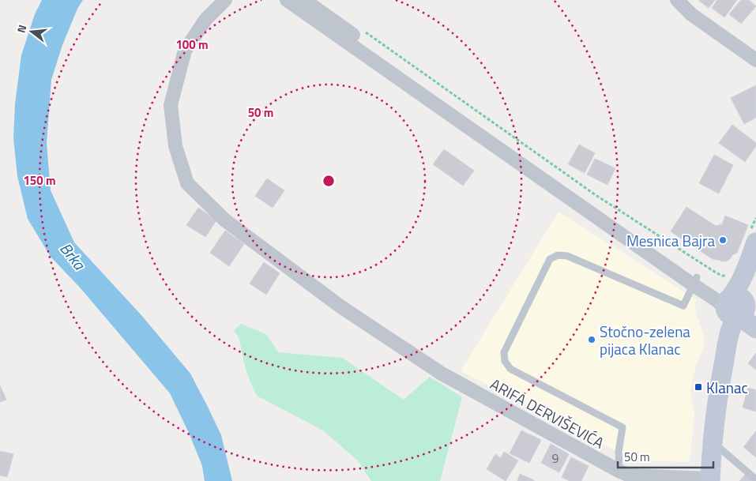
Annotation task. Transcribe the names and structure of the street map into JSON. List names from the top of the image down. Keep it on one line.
{"streets":{"street":["ARIFA DERVIŠEVIĆA"]},"water":["Brka"],"places":{"other":["Mesnica Bajra","Stočno-zelena pijaca Klanac"],"transit":["Klanac"]},"house_numbers":["9"],"scale_bar":"50 m","north":"left","rings":["100 m","50 m","150 m"]}
